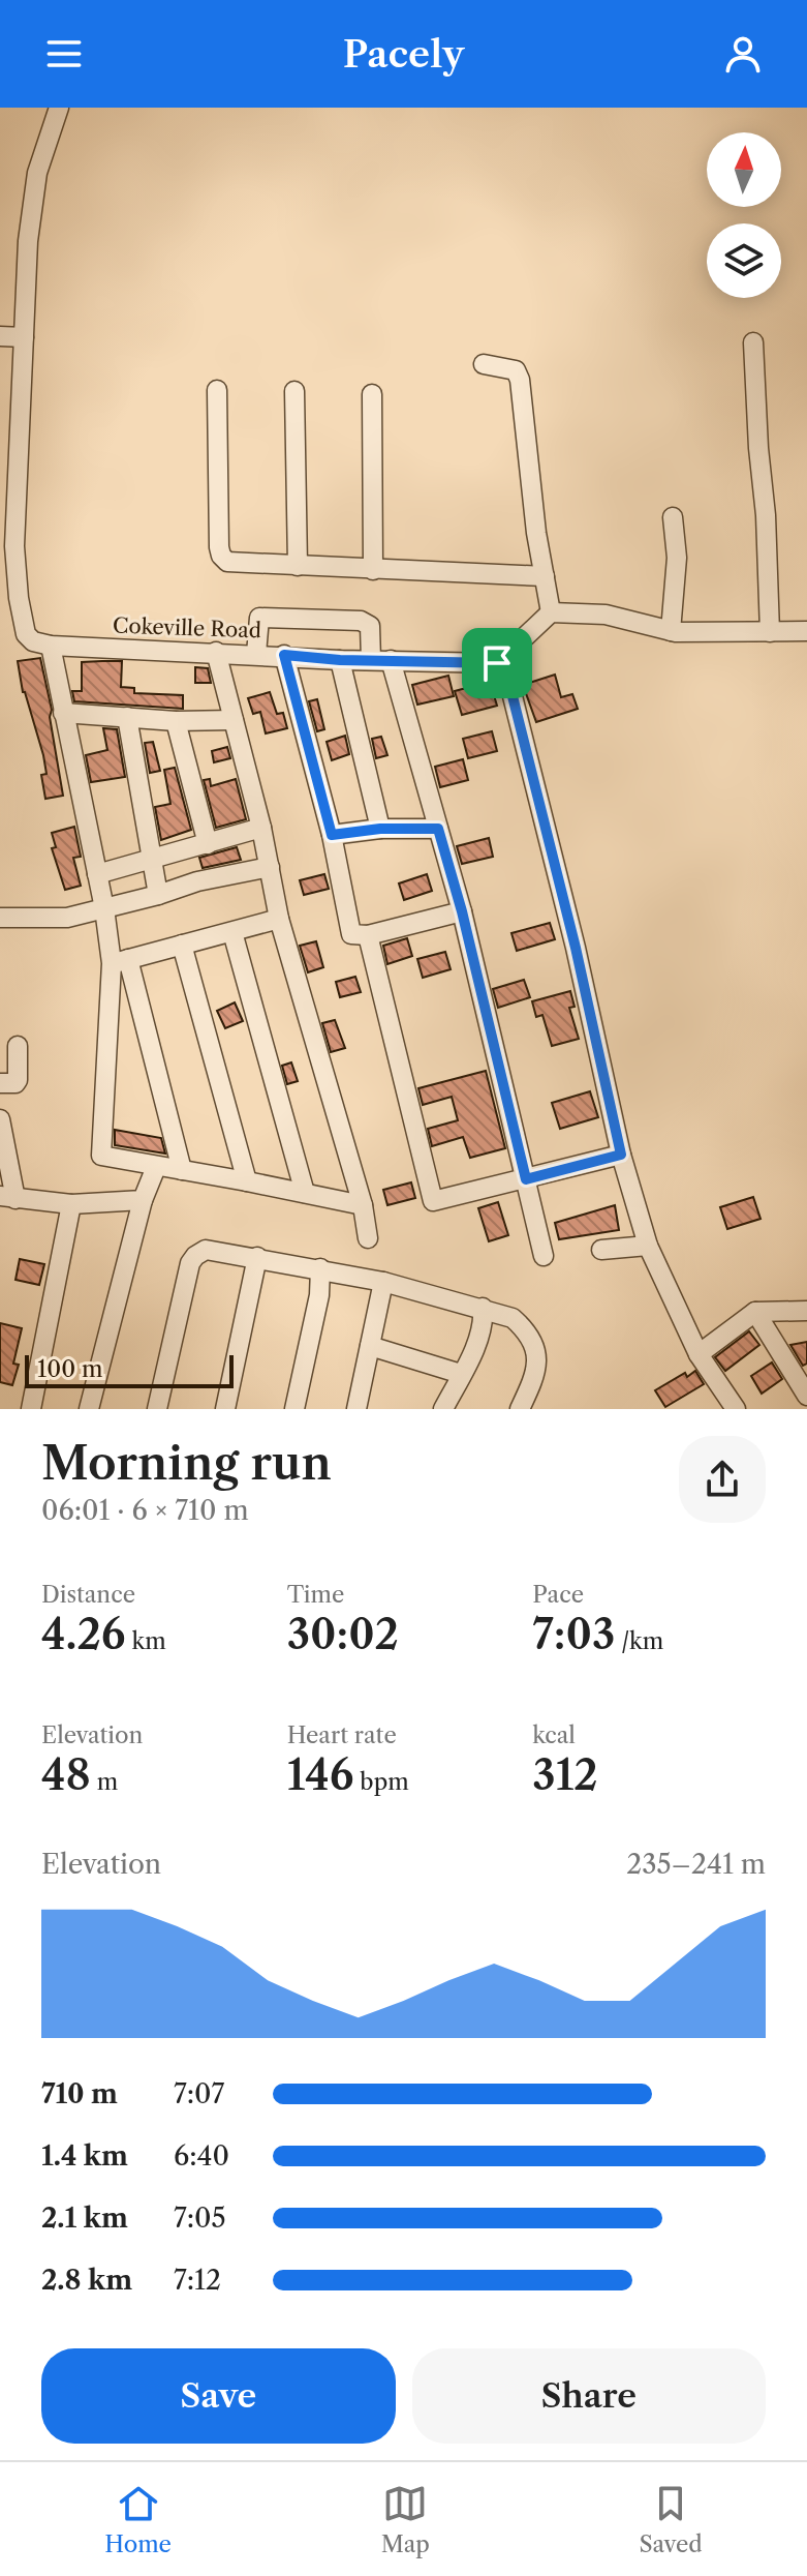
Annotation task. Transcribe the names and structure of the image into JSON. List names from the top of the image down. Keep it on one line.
{"streets":{"street":["Cokeville Road"]},"scale_bar":"100 m","north":"top","page":{"header":"Pacely","scale":"100 m","heading":["Morning run","06:01 · 6 × 710 m"],"stats":[["Distance","4.26 km"],["Time","30:02"],["Pace","7:03 /km"],["Elevation","48 m"],["Heart rate","146 bpm"],["kcal","312"]],"chart":["Elevation","235–241 m"],"list":[{"name":"710 m","note":"7:07"},{"name":"1.4 km","note":"6:40"},{"name":"2.1 km","note":"7:05"},{"name":"2.8 km","note":"7:12"}],"buttons":["Save","Share"],"tabs":["Home","Map","Saved"]}}
